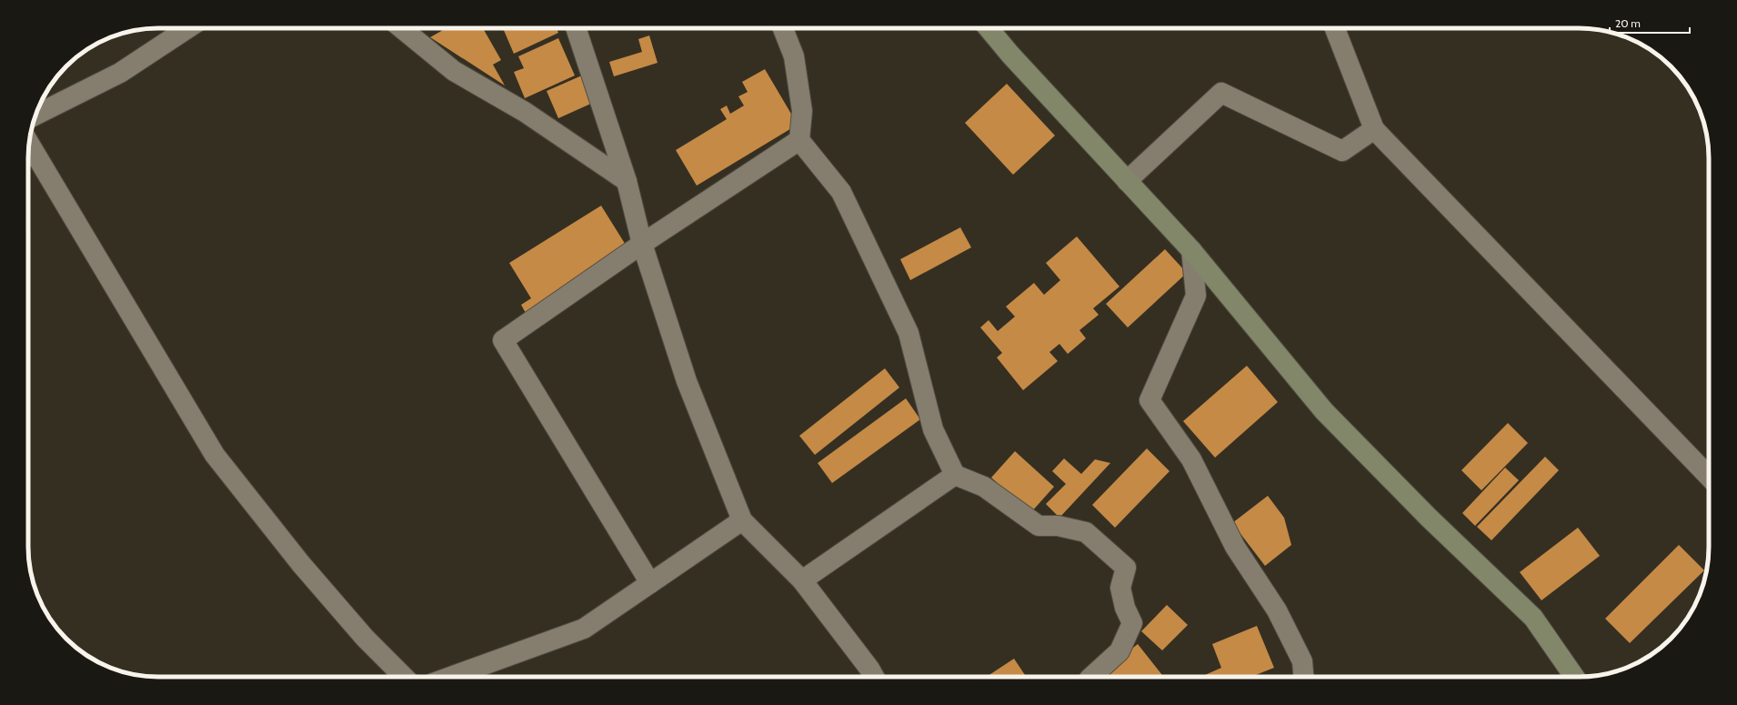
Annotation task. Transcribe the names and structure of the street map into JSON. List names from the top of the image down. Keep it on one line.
{"scale_bar":"20 m"}
